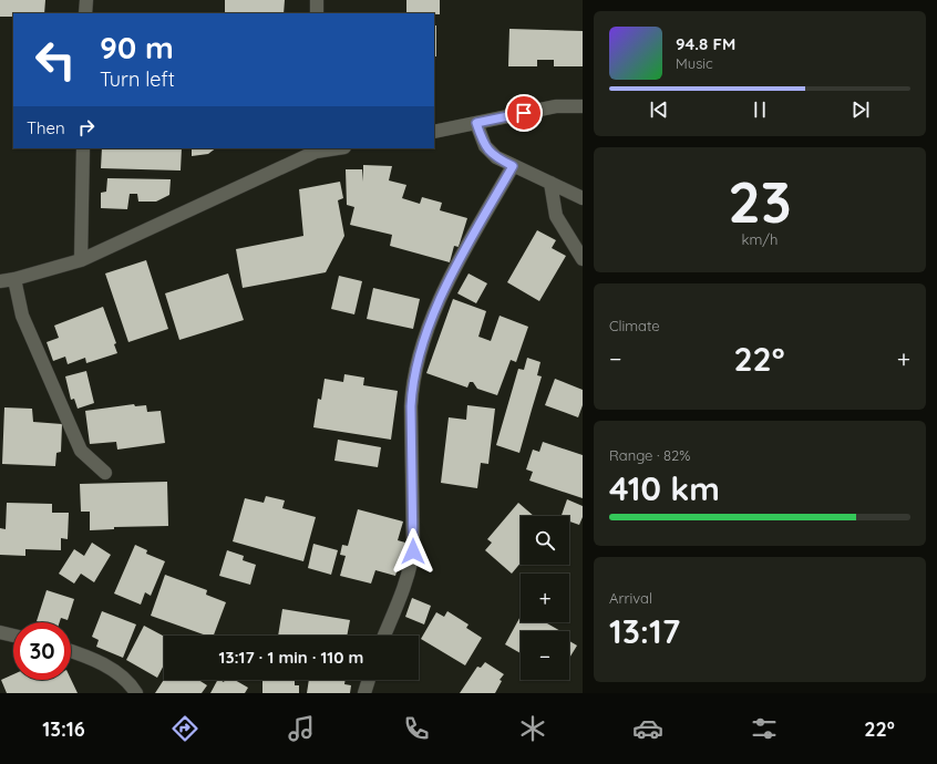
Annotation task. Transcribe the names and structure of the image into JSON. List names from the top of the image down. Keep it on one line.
{"page":{"turn":["90 m","Turn left"],"song":["94.8 FM","Music"],"then":"Then","tile":[["23","km/h"],"Climate",["Range · 82%","410 km"],["Arrival","13:17"]],"heat":["−","22°","+"],"map_buttons":["+","−"],"limit":"30","trip":"13:17 · 1 min · 110 m","tabs":["13:16","22°"]}}
